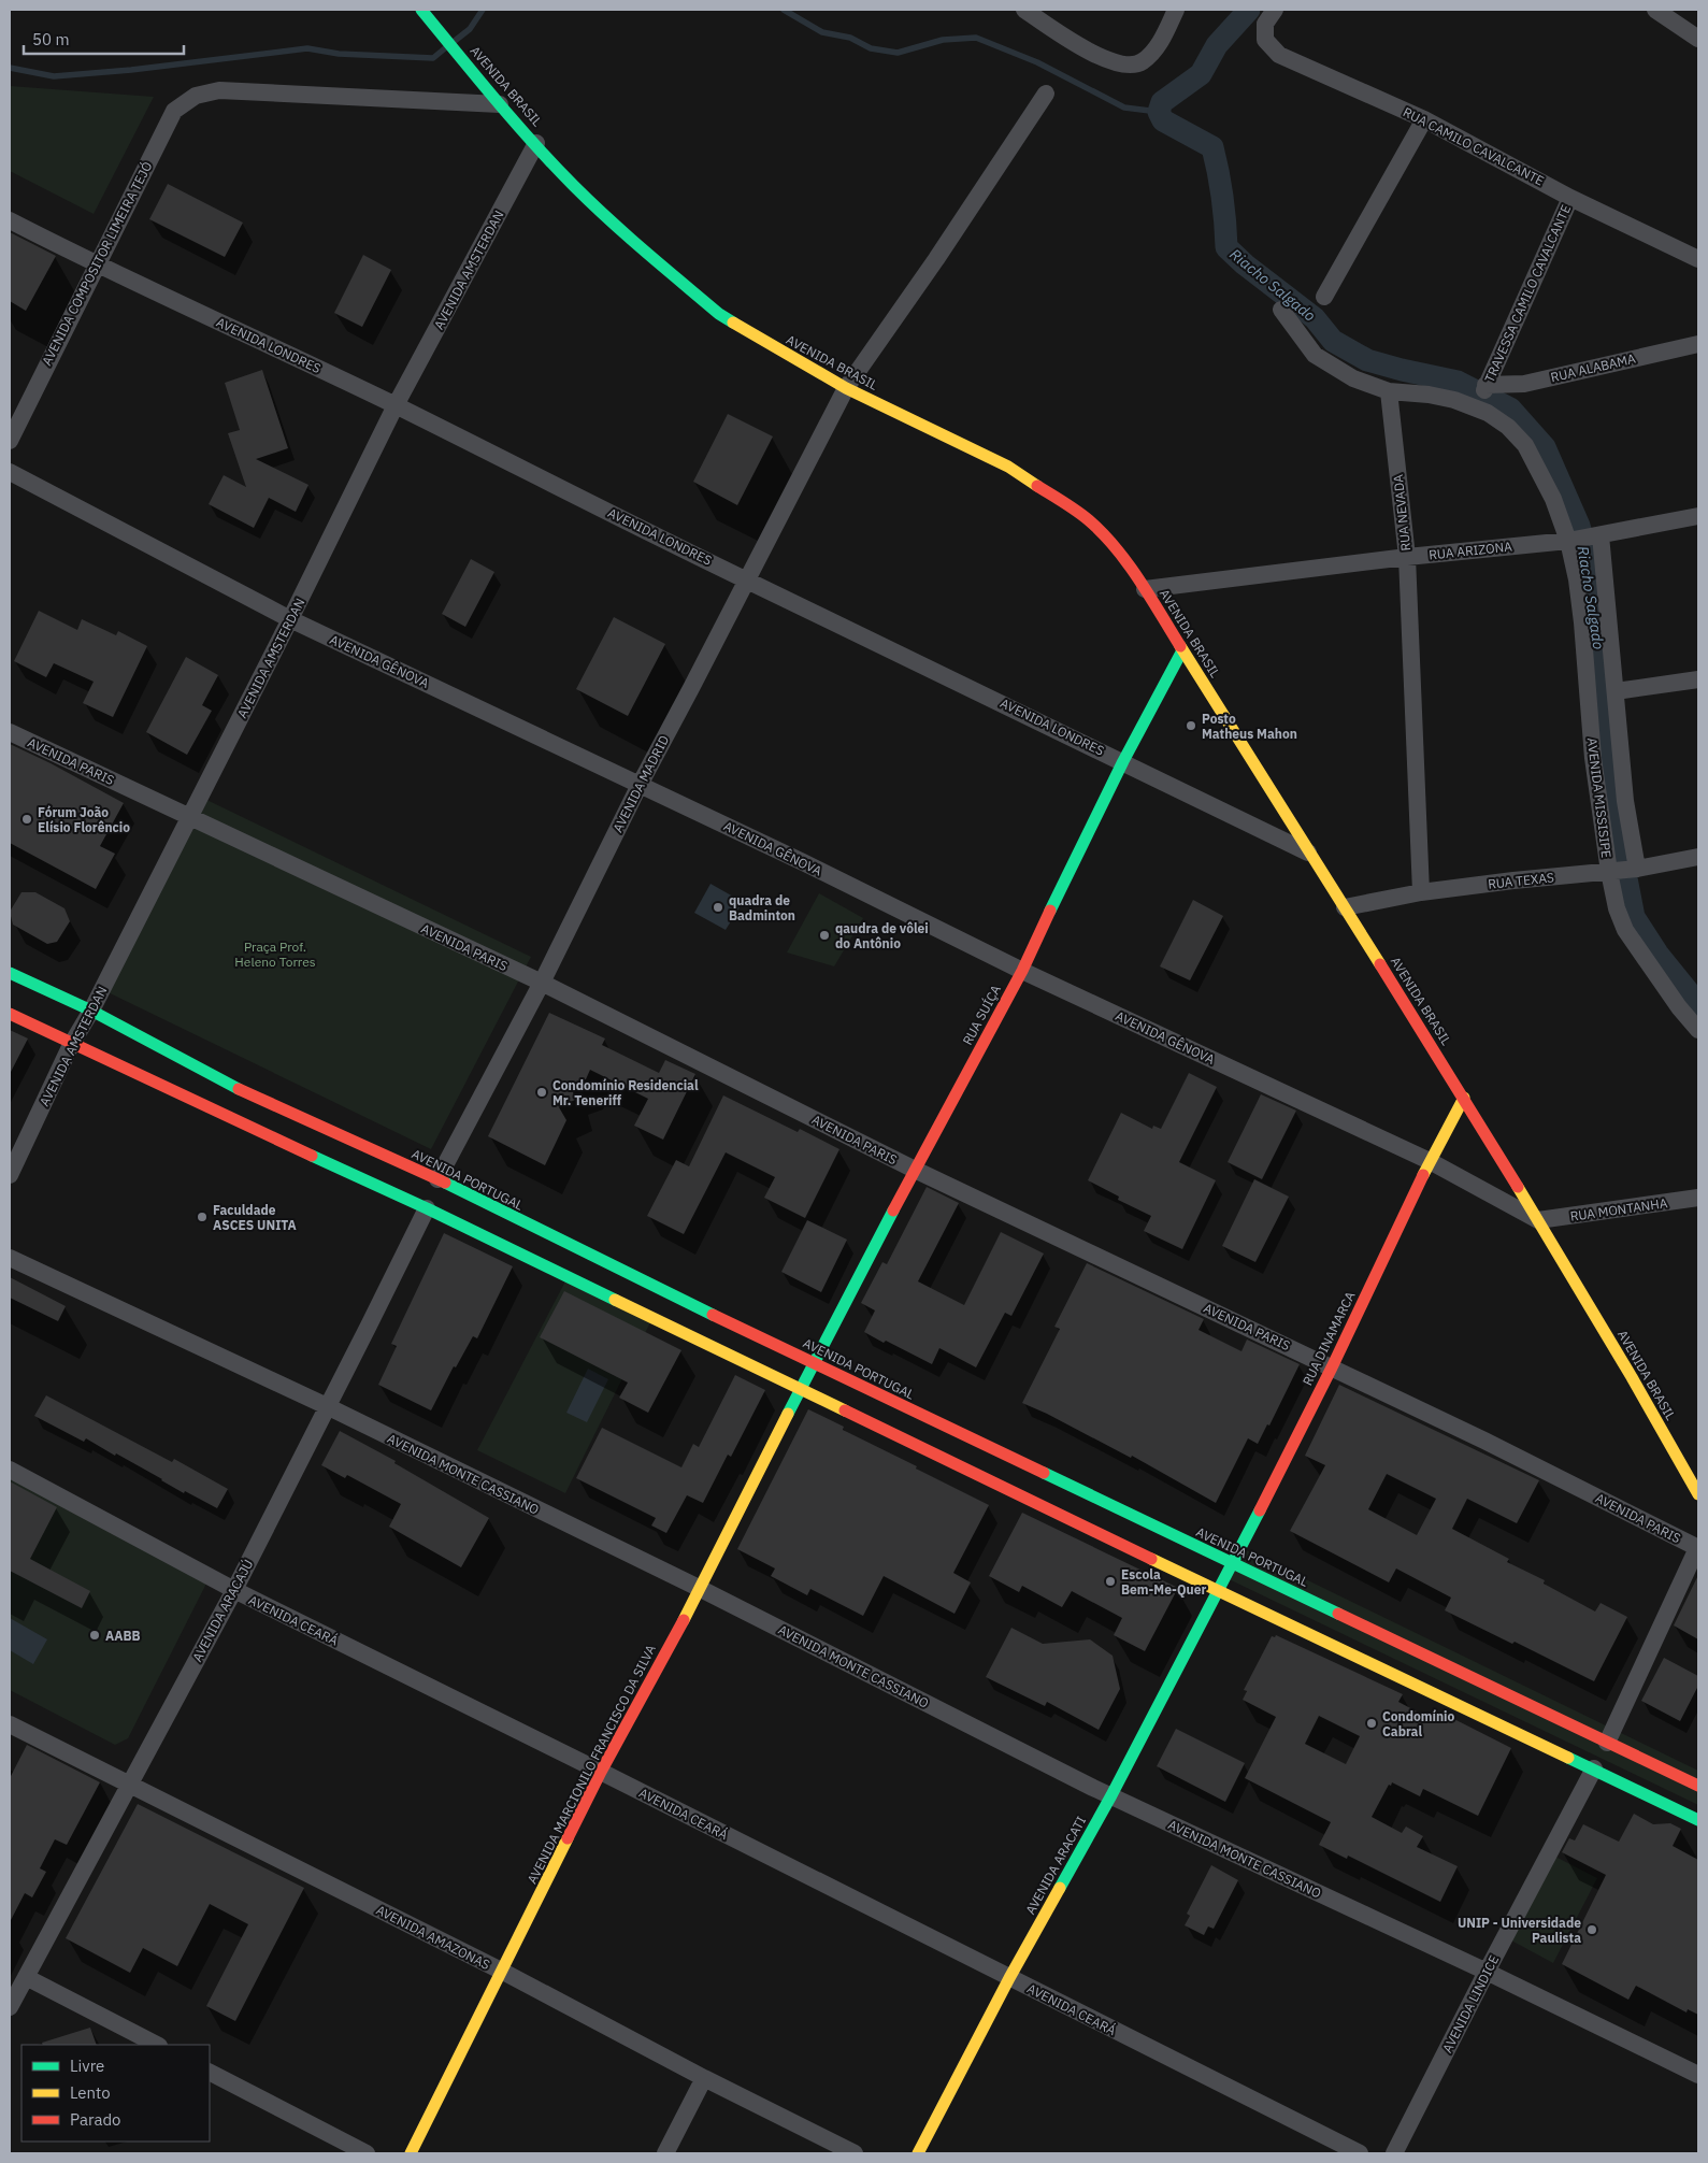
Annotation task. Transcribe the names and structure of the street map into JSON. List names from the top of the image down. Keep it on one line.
{"streets":{"street":["AVENIDA BRASIL","RUA CAMILO CAVALCANTE","AVENIDA COMPOSITOR LIMEIRA TEJÓ","AVENIDA AMSTERDAN","TRAVESSA CAMILO CAVALCANTE","AVENIDA LONDRES","RUA ALABAMA","RUA NEVADA","RUA ARIZONA","AVENIDA GÊNOVA","AVENIDA PARIS","AVENIDA MADRID","AVENIDA MISSISIPE","RUA TEXAS","RUA SUÍÇA","AVENIDA PORTUGAL","RUA MONTANHA","RUA DINAMARCA","AVENIDA MONTE CASSIANO","AVENIDA ARACAJÚ","AVENIDA CEARÁ","AVENIDA MARCIONILO FRANCISCO DA SILVA","AVENIDA ARACATI","AVENIDA AMAZONAS","AVENIDA LINDICE"]},"crossings":[["AVENIDA BRASIL","AVENIDA COMPOSITOR LIMEIRA TEJÓ"],["AVENIDA BRASIL","AVENIDA AMSTERDAN"],["AVENIDA BRASIL","AVENIDA LONDRES"],["AVENIDA BRASIL","RUA ARIZONA"],["AVENIDA BRASIL","AVENIDA GÊNOVA"],["AVENIDA BRASIL","AVENIDA MADRID"],["AVENIDA BRASIL","RUA TEXAS"],["AVENIDA BRASIL","RUA SUÍÇA"],["AVENIDA BRASIL","RUA MONTANHA"],["AVENIDA BRASIL","RUA DINAMARCA"],["RUA CAMILO CAVALCANTE","TRAVESSA CAMILO CAVALCANTE"],["AVENIDA COMPOSITOR LIMEIRA TEJÓ","AVENIDA LONDRES"],["AVENIDA AMSTERDAN","AVENIDA LONDRES"],["AVENIDA AMSTERDAN","AVENIDA GÊNOVA"],["AVENIDA AMSTERDAN","AVENIDA PARIS"],["AVENIDA AMSTERDAN","AVENIDA PORTUGAL"],["TRAVESSA CAMILO CAVALCANTE","RUA ALABAMA"],["AVENIDA LONDRES","AVENIDA MADRID"],["AVENIDA LONDRES","RUA SUÍÇA"],["RUA NEVADA","RUA ARIZONA"],["RUA NEVADA","RUA TEXAS"],["RUA ARIZONA","AVENIDA MISSISIPE"],["AVENIDA GÊNOVA","AVENIDA MADRID"],["AVENIDA GÊNOVA","RUA SUÍÇA"],["AVENIDA GÊNOVA","RUA MONTANHA"],["AVENIDA GÊNOVA","RUA DINAMARCA"],["AVENIDA PARIS","AVENIDA MADRID"],["AVENIDA PARIS","RUA SUÍÇA"],["AVENIDA PARIS","RUA DINAMARCA"],["AVENIDA MADRID","AVENIDA PORTUGAL"],["AVENIDA MISSISIPE","RUA TEXAS"],["RUA SUÍÇA","AVENIDA PORTUGAL"],["RUA SUÍÇA","AVENIDA MARCIONILO FRANCISCO DA SILVA"],["AVENIDA PORTUGAL","RUA DINAMARCA"],["RUA DINAMARCA","AVENIDA ARACATI"],["AVENIDA MONTE CASSIANO","AVENIDA ARACAJÚ"],["AVENIDA MONTE CASSIANO","AVENIDA MARCIONILO FRANCISCO DA SILVA"],["AVENIDA MONTE CASSIANO","AVENIDA ARACATI"],["AVENIDA MONTE CASSIANO","AVENIDA LINDICE"],["AVENIDA ARACAJÚ","AVENIDA CEARÁ"],["AVENIDA ARACAJÚ","AVENIDA AMAZONAS"],["AVENIDA CEARÁ","AVENIDA MARCIONILO FRANCISCO DA SILVA"],["AVENIDA CEARÁ","AVENIDA ARACATI"],["AVENIDA MARCIONILO FRANCISCO DA SILVA","AVENIDA AMAZONAS"]],"water":["Riacho Salgado"],"parks":["Praça Prof. Heleno Torres"],"places":["Posto Matheus Mahon","Fórum João Elísio Florêncio","quadra de Badminton","qaudra de vôlei do Antônio","Condomínio Residencial Mr. Teneriff","Faculdade ASCES UNITA","Escola Bem-Me-Quer","AABB","Condomínio Cabral","UNIP - Universidade Paulista"],"legend":["Livre","Lento","Parado"],"scale_bar":"50 m"}
